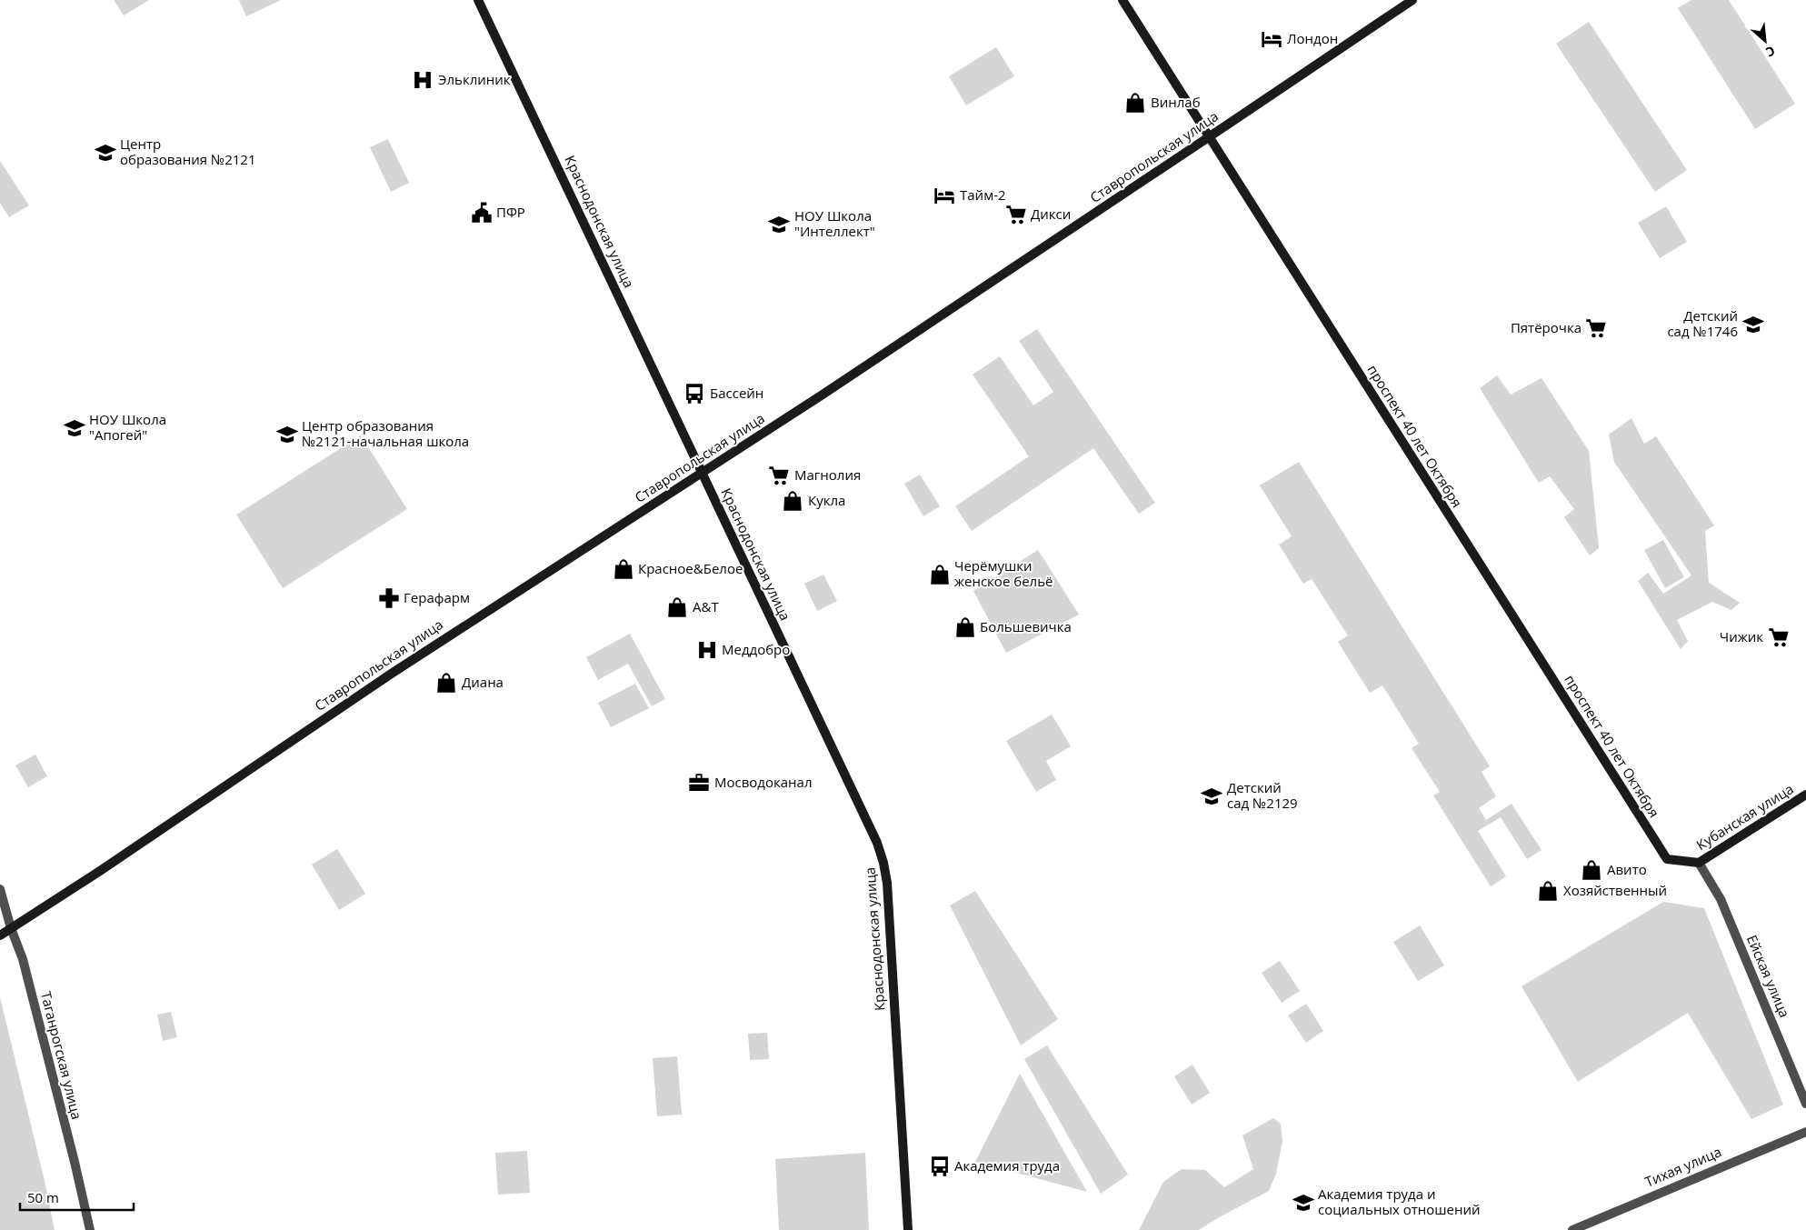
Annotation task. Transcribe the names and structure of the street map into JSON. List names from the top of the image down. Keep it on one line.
{"streets":{"main road":["Ставропольская улица","Краснодонская улица","проспект 40 лет Октября","Кубанская улица"],"street":["Ейская улица","Таганрогская улица","Тихая улица"]},"crossings":[["Ставропольская улица","Краснодонская улица"],["Ставропольская улица","проспект 40 лет Октября"],["Ставропольская улица","Таганрогская улица"],["проспект 40 лет Октября","Кубанская улица"],["проспект 40 лет Октября","Ейская улица"],["Кубанская улица","Ейская улица"]],"places":{"hotel":["Лондон","Тайм-2"],"hospital":["Эльклиник","Меддобро"],"shop":["Винлаб","Кукла","Красное&Белое","Черёмушки женское бельё","A&T","Большевичка","Диана","Авито","Хозяйственный"],"school or university":["Центр образования №2121","НОУ Школа \"Интеллект\"","Детский сад №1746","НОУ Школа \"Апогей\"","Центр образования №2121-начальная школа","Детский сад №2129","Академия труда и социальных отношений"],"public building":["ПФР"],"supermarket":["Дикси","Пятёрочка","Магнолия","Чижик"],"bus stop":["Бассейн","Академия труда"],"pharmacy":["Герафарм"],"office":["Мосводоканал"]},"scale_bar":"50 m","north":"bottom right"}
